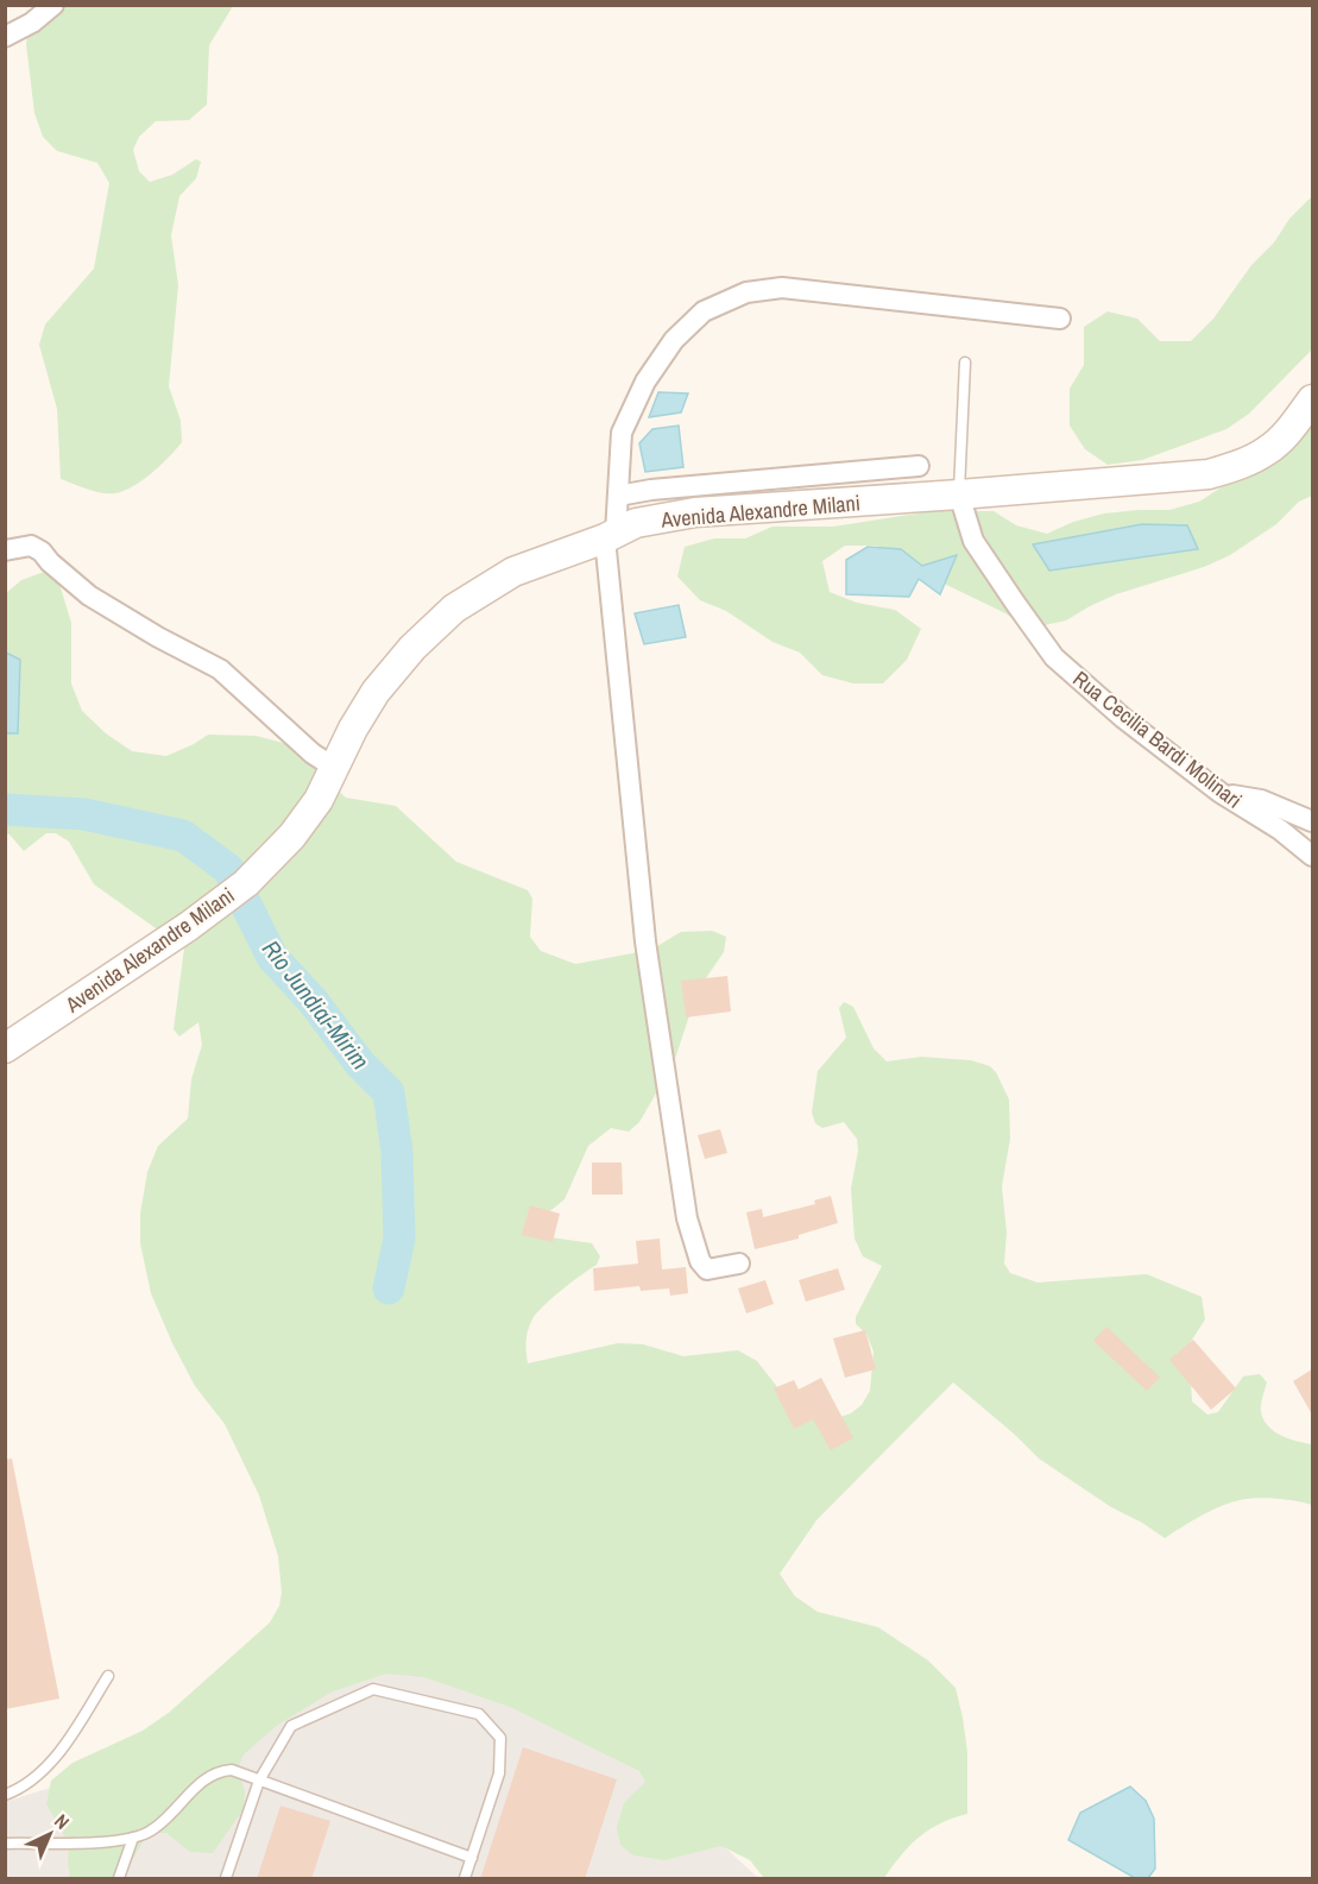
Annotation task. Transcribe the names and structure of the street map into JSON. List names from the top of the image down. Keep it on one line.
{"streets":{"street":["Avenida Alexandre Milani","Rua Cecilia Bardi Molinari"]},"crossings":[["Avenida Alexandre Milani","Rua Cecilia Bardi Molinari"]],"water":["Rio Jundiaí-Mirim"],"north":"top right"}
